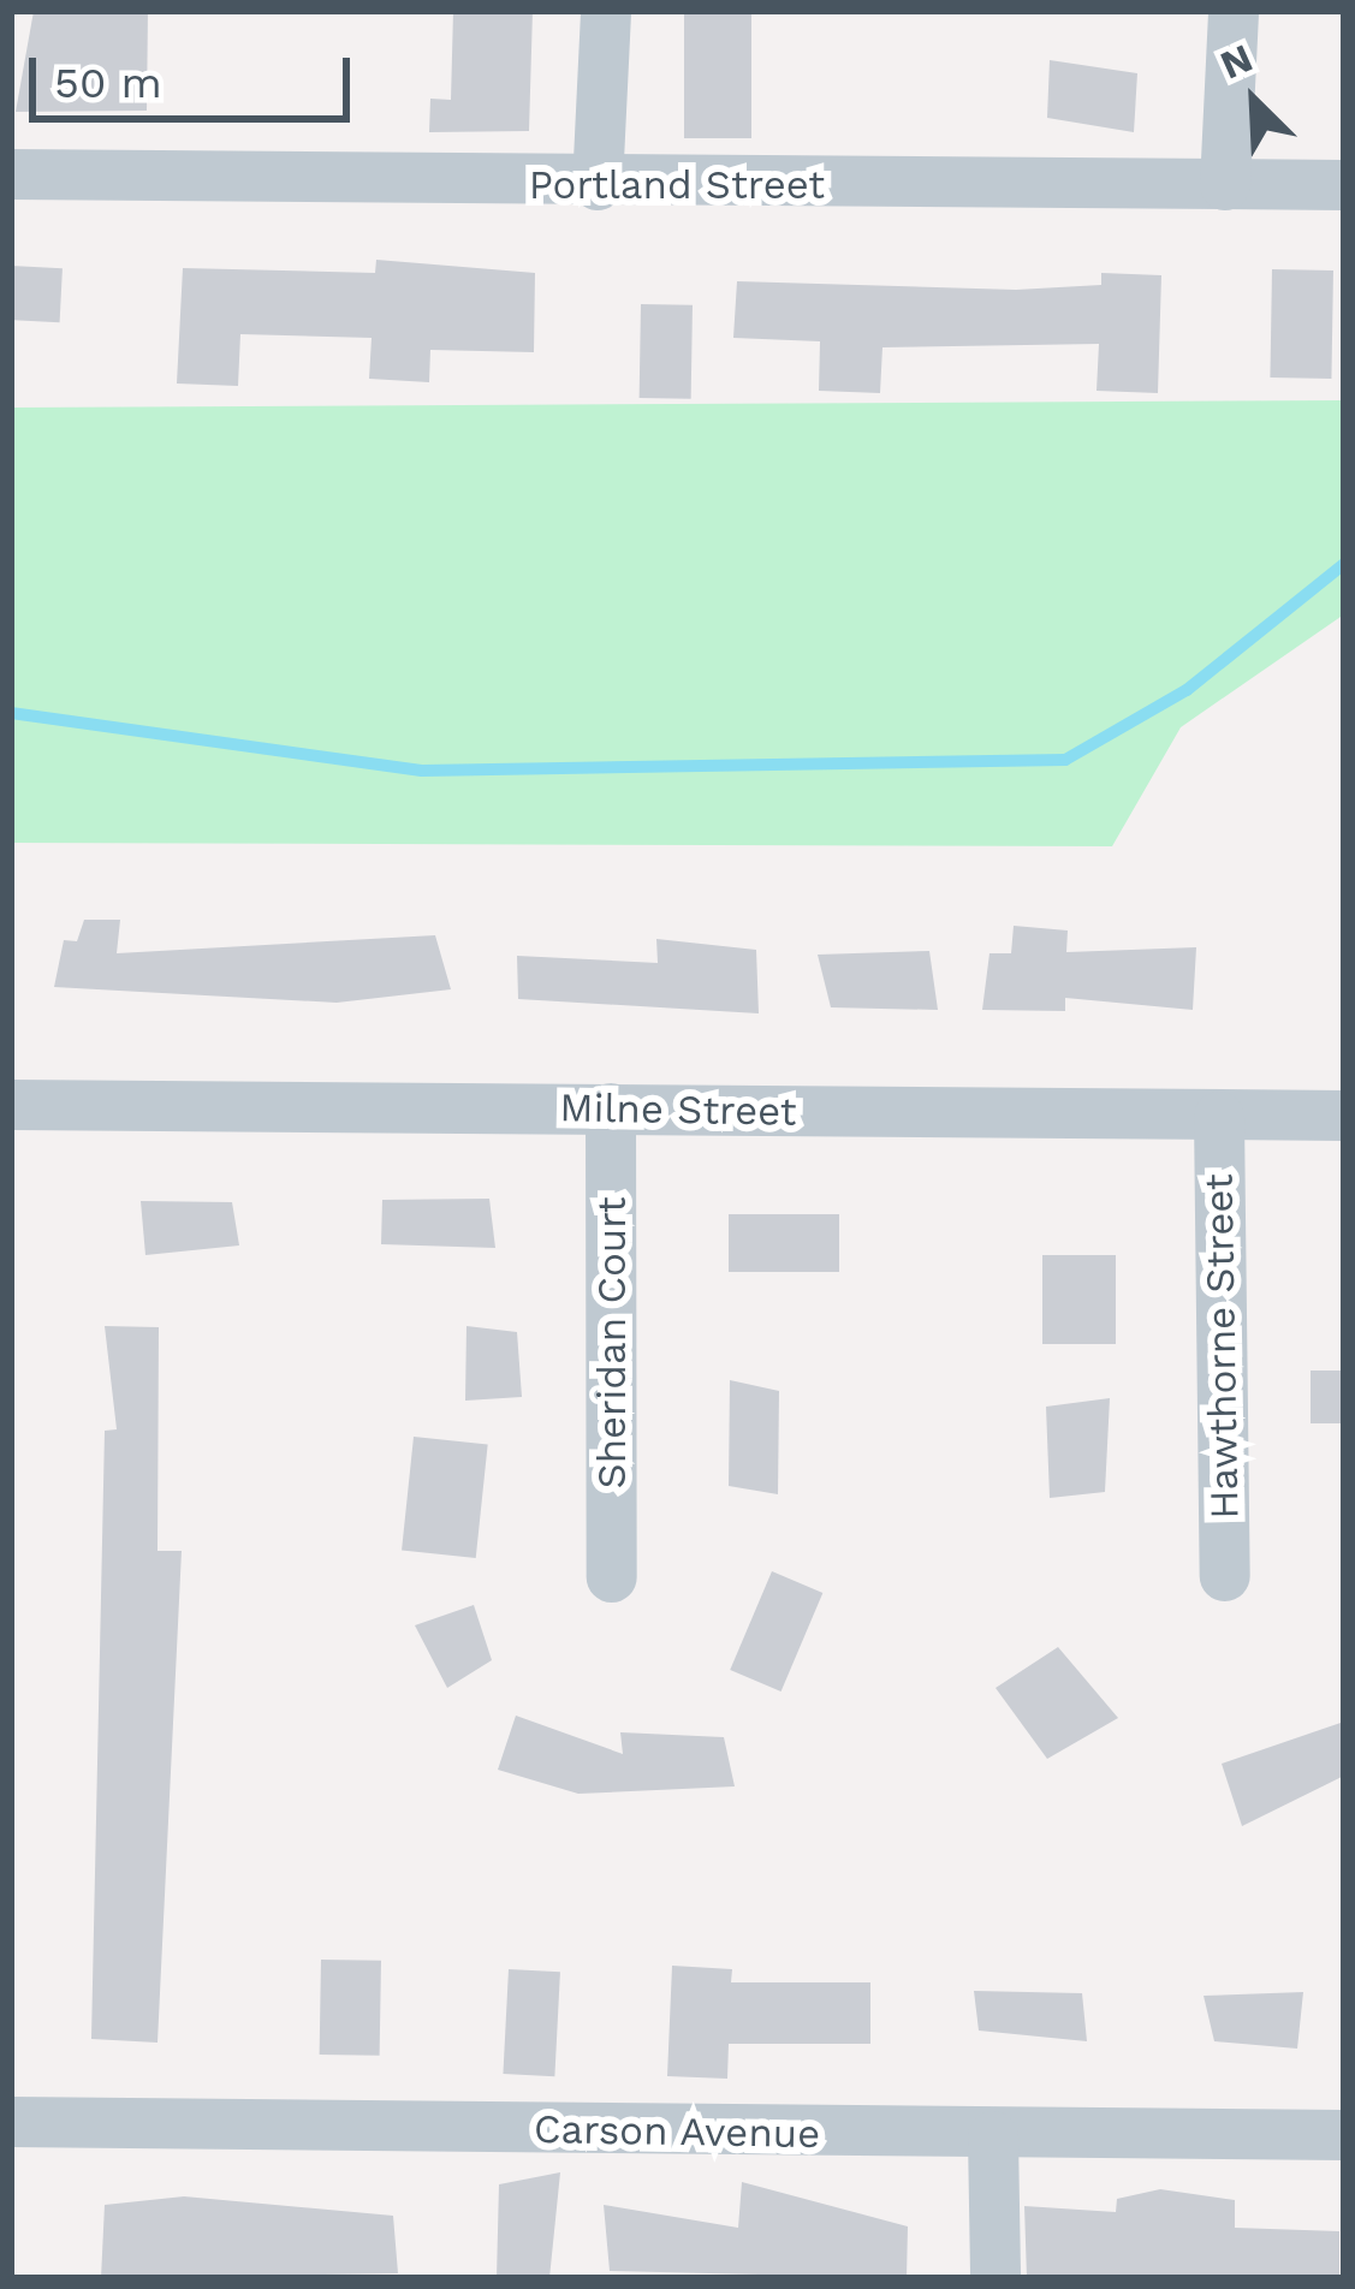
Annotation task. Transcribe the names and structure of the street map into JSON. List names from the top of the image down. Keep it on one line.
{"streets":{"street":["Portland Street","Milne Street","Sheridan Court","Hawthorne Street","Carson Avenue"]},"crossings":[["Milne Street","Sheridan Court"],["Milne Street","Hawthorne Street"]],"scale_bar":"50 m","north":"top left"}
